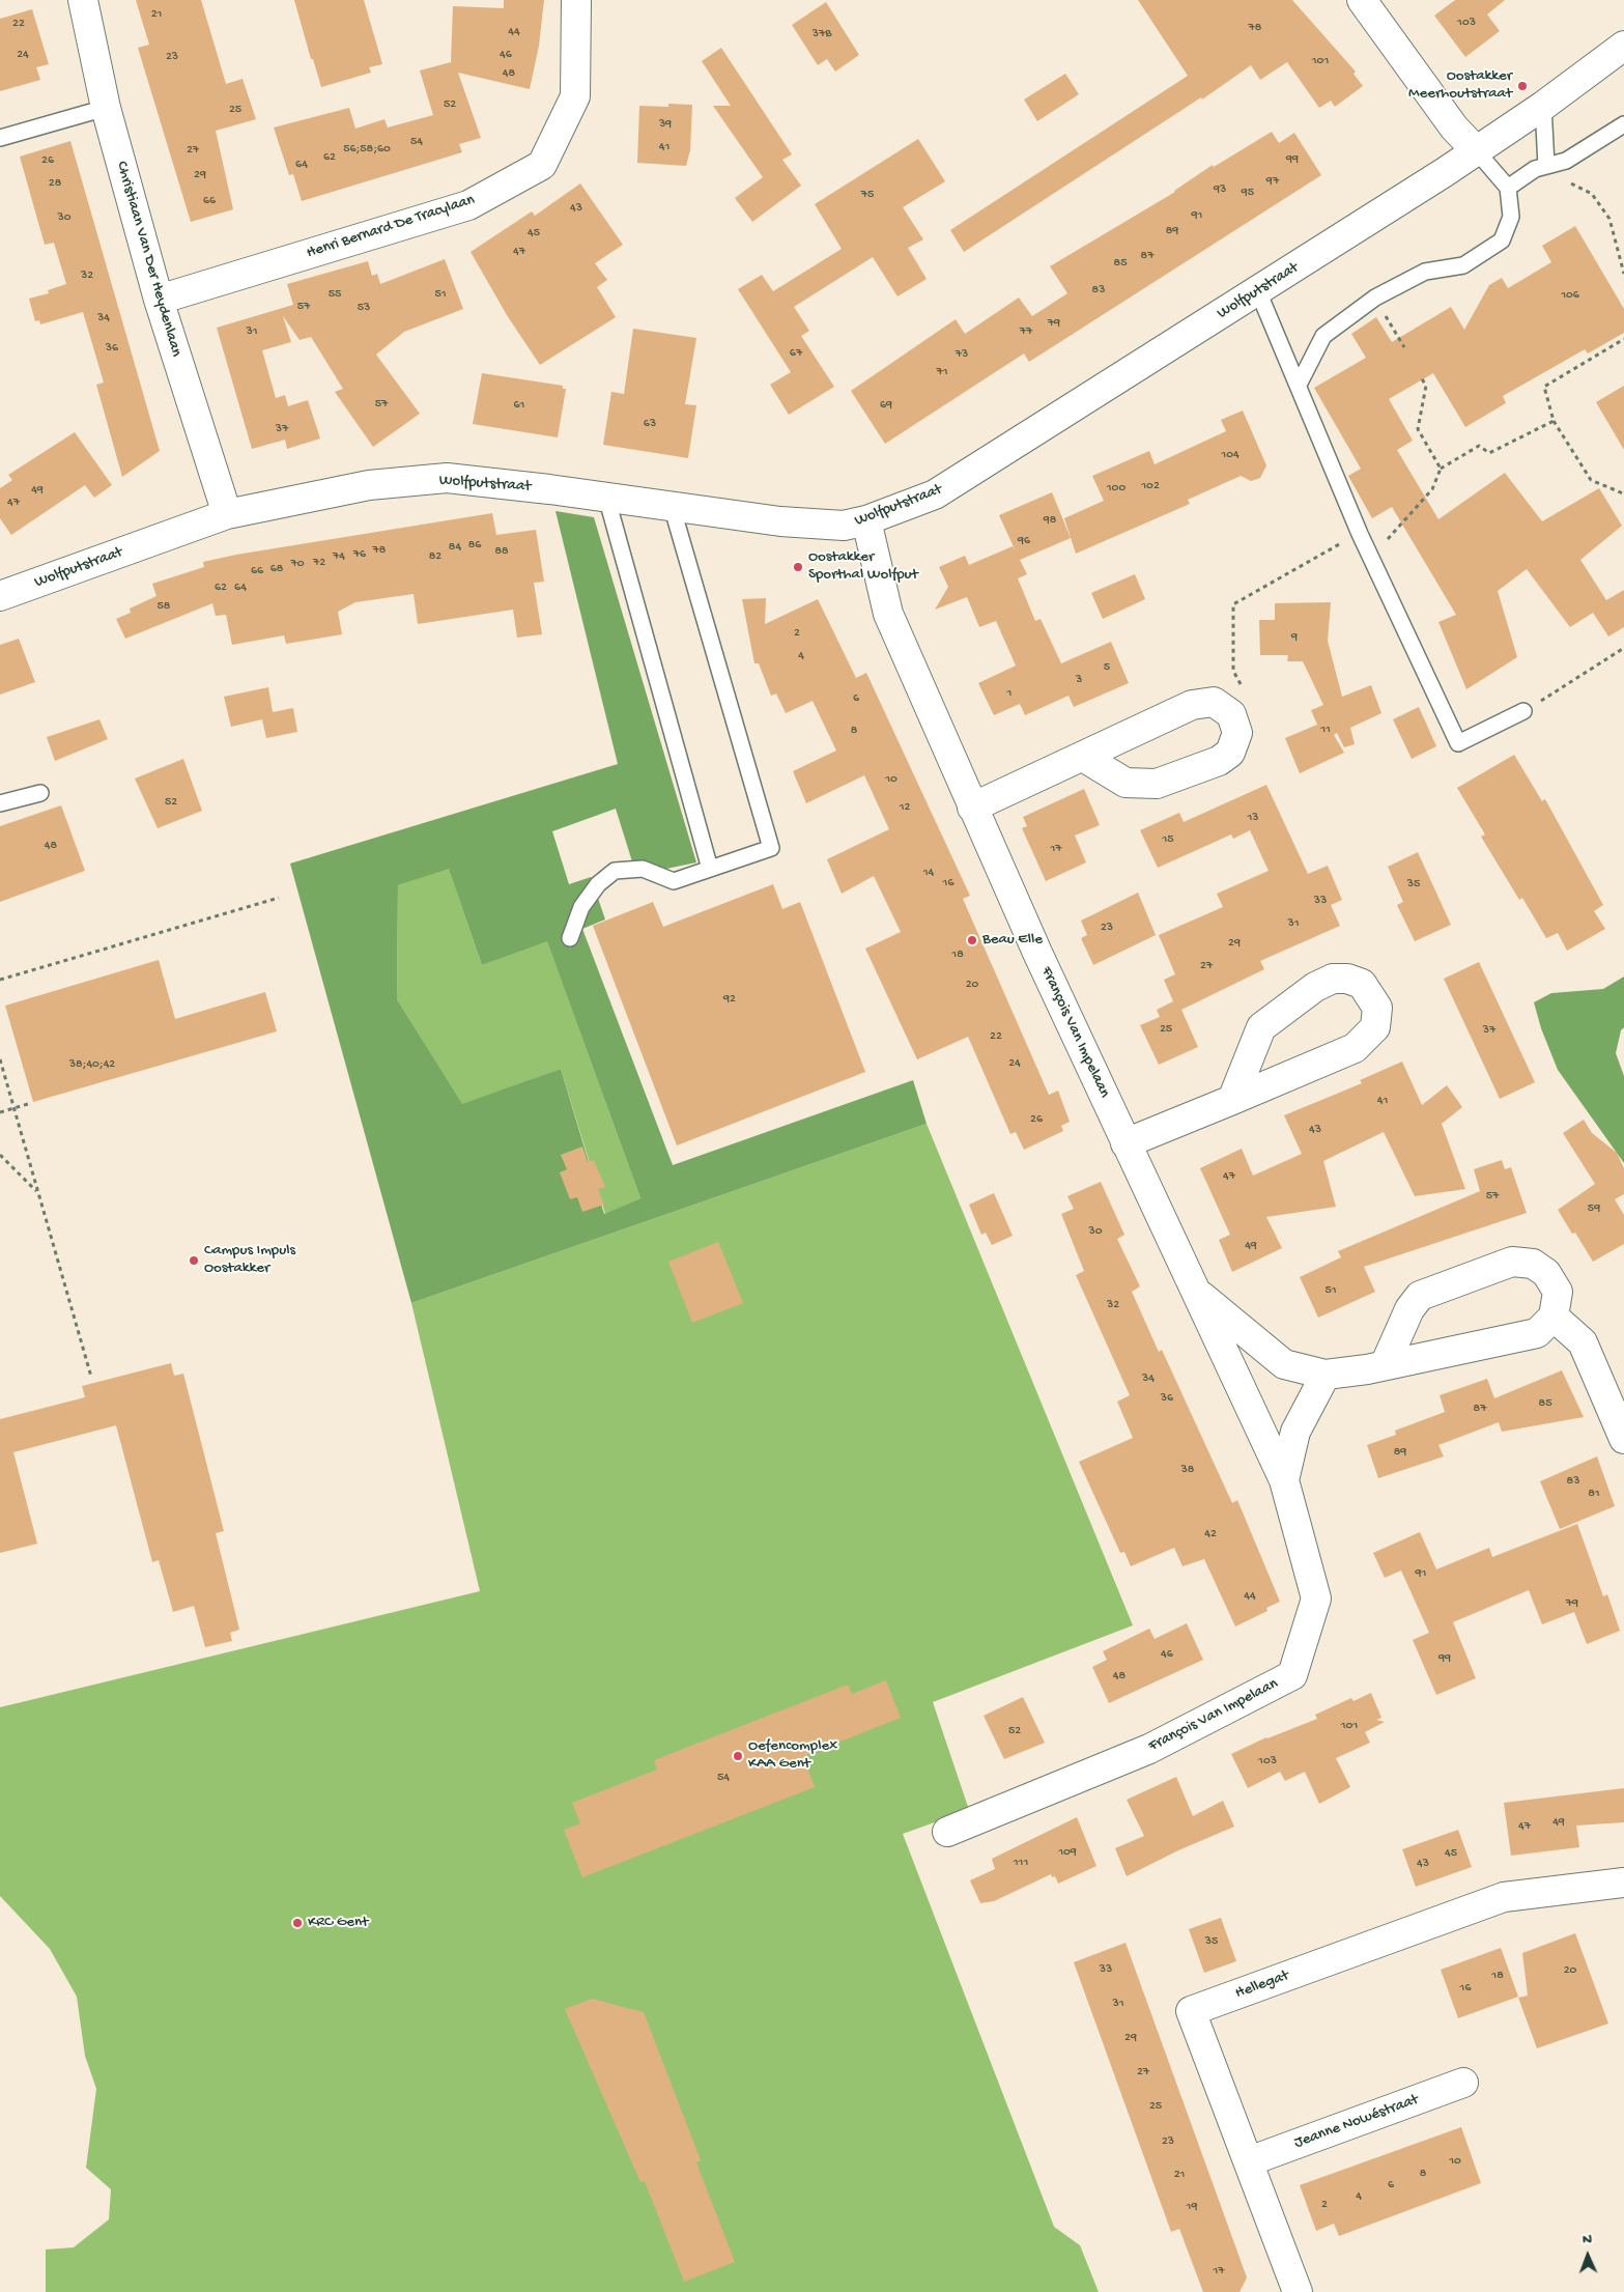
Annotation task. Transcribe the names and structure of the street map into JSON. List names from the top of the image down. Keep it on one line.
{"streets":{"street":["Henri Bernard De Tracylaan","Christiaan Van Der Heydenlaan","Wolfputstraat","François Van Impelaan","Hellegat","Jeanne Nowéstraat"]},"crossings":[["Henri Bernard De Tracylaan","Christiaan Van Der Heydenlaan"],["Christiaan Van Der Heydenlaan","Wolfputstraat"],["Wolfputstraat","François Van Impelaan"],["Hellegat","Jeanne Nowéstraat"]],"places":["Oostakker Meerhoutstraat","Oostakker Sporthal Wolfput","Beau Elle","Campus Impuls Oostakker","Oefencomplex KAA Gent","KRC Gent"],"house_numbers":["21","103","22","78","44","37B","24","46","23","101","48","52","25","39","54","41","56;58;60","27","62","99","26","64","29","97","28","93","95","75","66","43","91","30","89","45","47","87","85","32","83","55","51","106","57","53","34","79","31","77","36","67","73","71","57","61","69","63","37","104","102","100","49","47","98","96","86","84","78","88","76","74","82","72","70","68","66","62","64","58","2","9","4","5","3","1","6","11","8","10","52","12","13","15","48","17","14","16","35","33","31","23","29","18","27","20","92","25","37","22","24","38;40;42","41","26","43","47","57","59","30","49","51","32","34","36","85","87","89","38","83","81","42","91","44","79","46","99","48","101","52","103","54","49","47","109","45","111","43","35","33","20","18","16","31","29","27","25","23","10","8","21","6","4","2","19","17"],"north":"top"}
